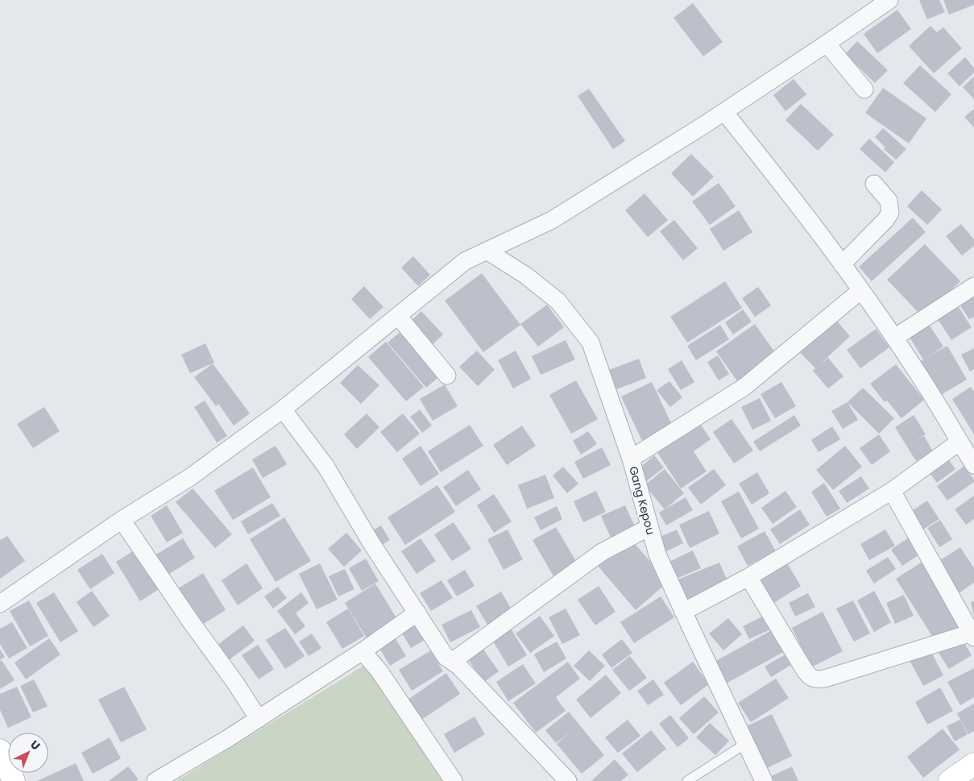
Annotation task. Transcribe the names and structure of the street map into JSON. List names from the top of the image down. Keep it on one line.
{"streets":{"street":["Gang Kepou"]},"north":"top right"}
